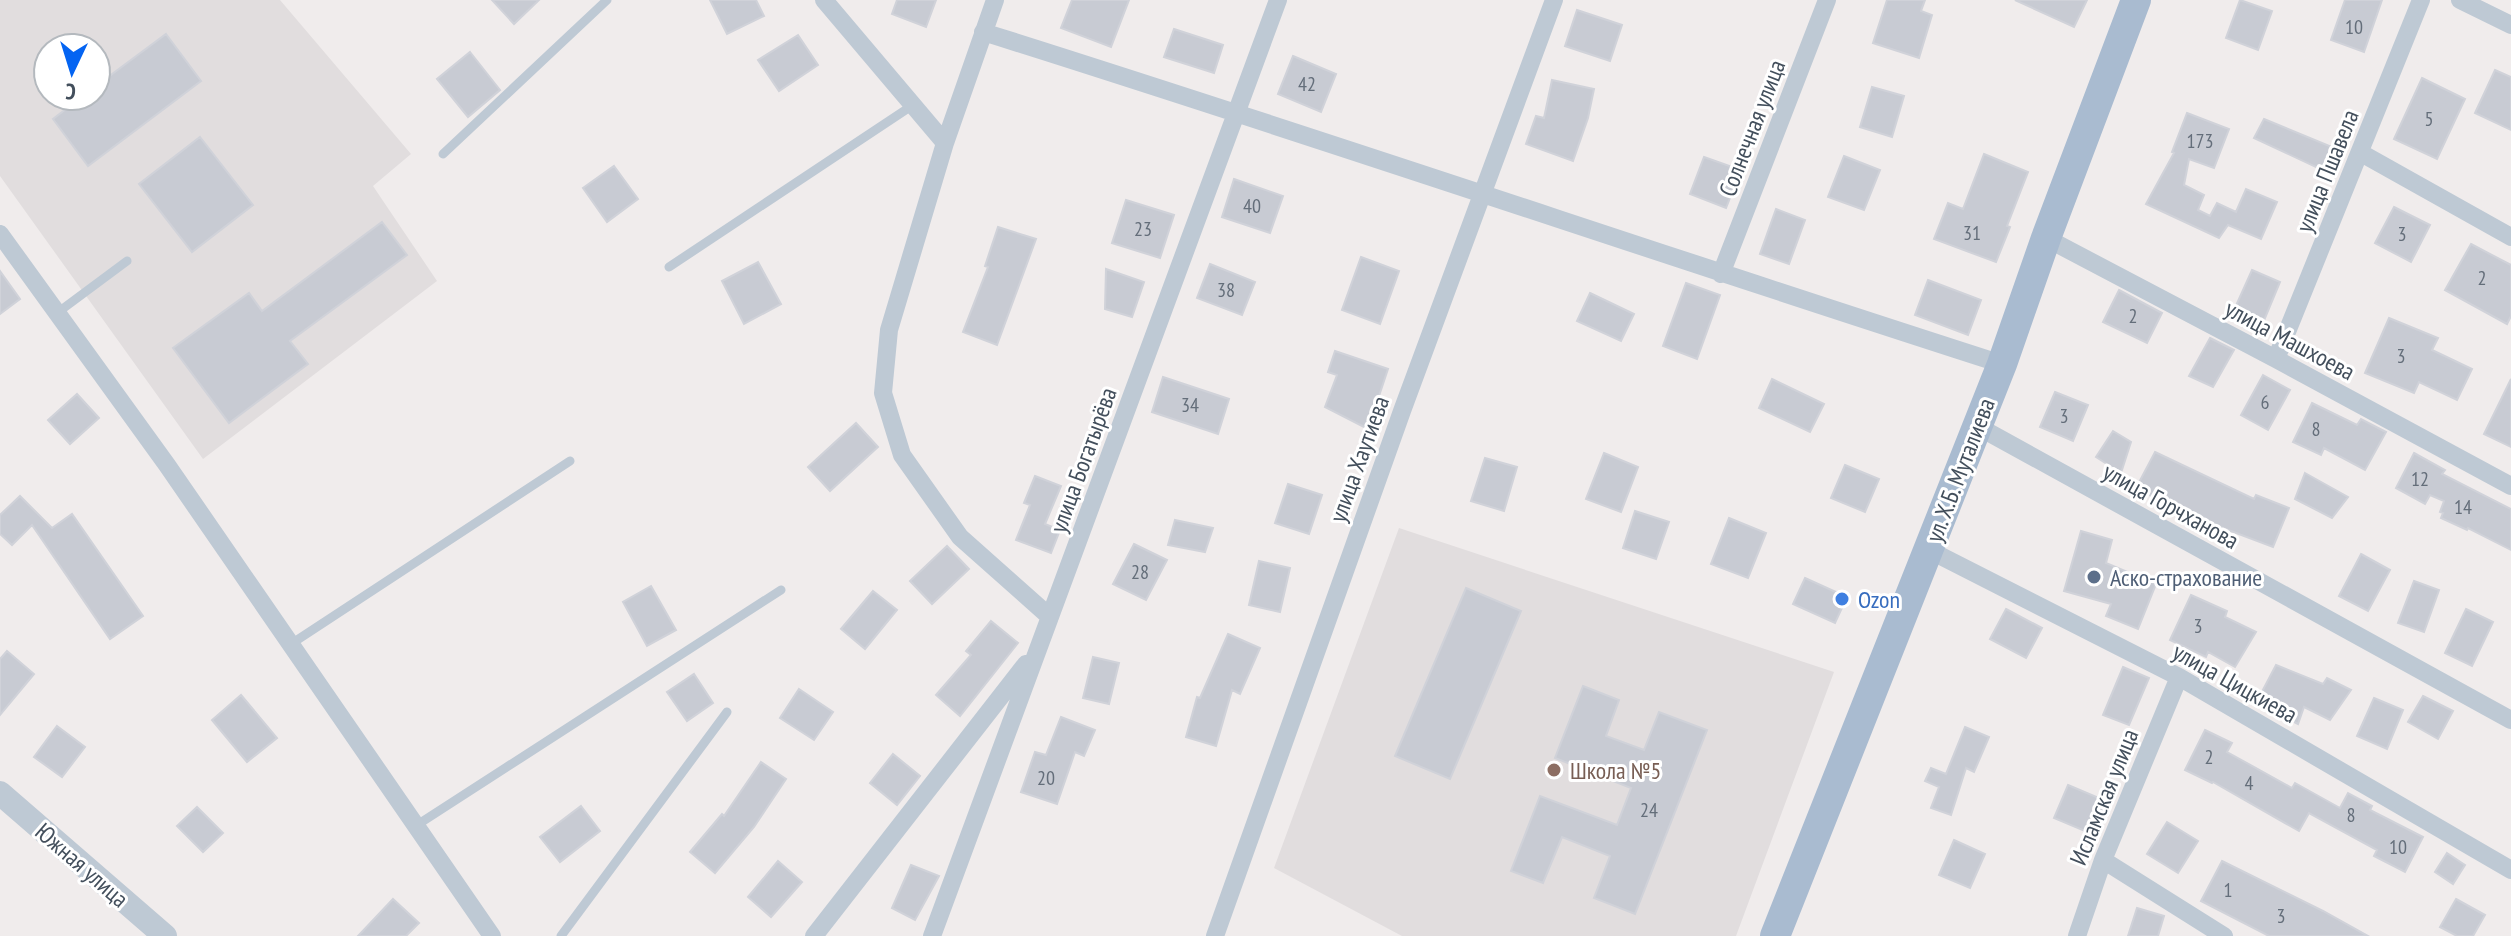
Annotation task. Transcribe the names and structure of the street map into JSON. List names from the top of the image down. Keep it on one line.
{"streets":{"main road":["ул. Х.Б. Муталиева"],"street":["Солнечная улица","улица Пшавела","улица Машхоева","улица Хаутиева","улица Богатырёва","улица Горчханова","улица Цицкиева","Исламская улица","Южная улица"]},"crossings":[["улица Пшавела","улица Машхоева"],["улица Машхоева","ул. Х.Б. Муталиева"],["ул. Х.Б. Муталиева","улица Горчханова"],["ул. Х.Б. Муталиева","улица Цицкиева"],["улица Цицкиева","Исламская улица"]],"places":["Аско-страхование","Ozon","Школа №5"],"house_numbers":["10","42","5","173","40","23","31","3","2","38","2","3","6","34","3","8","12","14","28","3","2","20","4","24","8","10","1","3"],"north":"bottom"}
